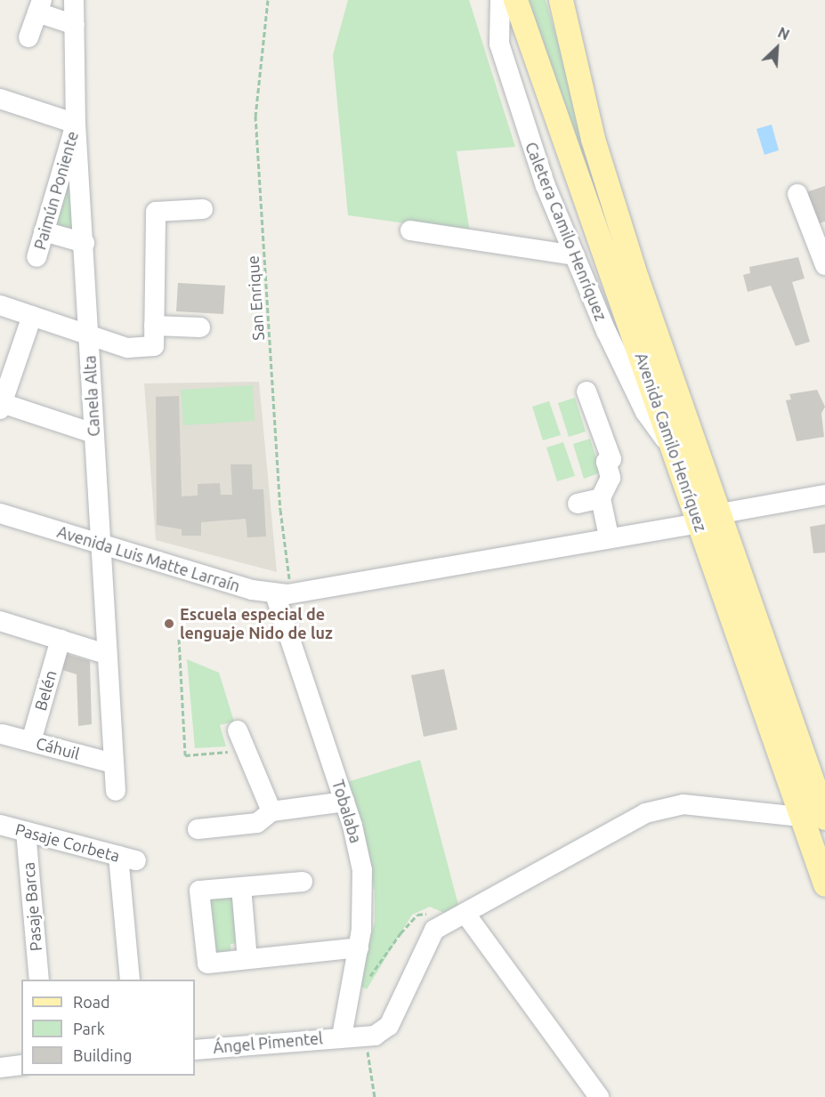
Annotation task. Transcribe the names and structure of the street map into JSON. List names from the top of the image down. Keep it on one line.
{"streets":{"main road":["Avenida Camilo Henríquez"],"street":["Paimún Poniente","Caletera Camilo Henríquez","Canela Alta","Avenida Luis Matte Larraín","Belén","Cáhuil","Tobalaba","Pasaje Corbeta","Pasaje Barca","Ángel Pimentel"],"path":["San Enrique"]},"crossings":[["Paimún Poniente","Canela Alta"],["Caletera Camilo Henríquez","Avenida Camilo Henríquez"],["San Enrique","Avenida Luis Matte Larraín"],["San Enrique","Tobalaba"],["Canela Alta","Avenida Luis Matte Larraín"],["Canela Alta","Cáhuil"],["Avenida Camilo Henríquez","Ángel Pimentel"],["Avenida Luis Matte Larraín","Tobalaba"],["Belén","Cáhuil"],["Tobalaba","Ángel Pimentel"],["Pasaje Corbeta","Pasaje Barca"]],"places":["Escuela especial de lenguaje Nido de luz"],"legend":["Road","Park","Building"],"north":"top right"}
